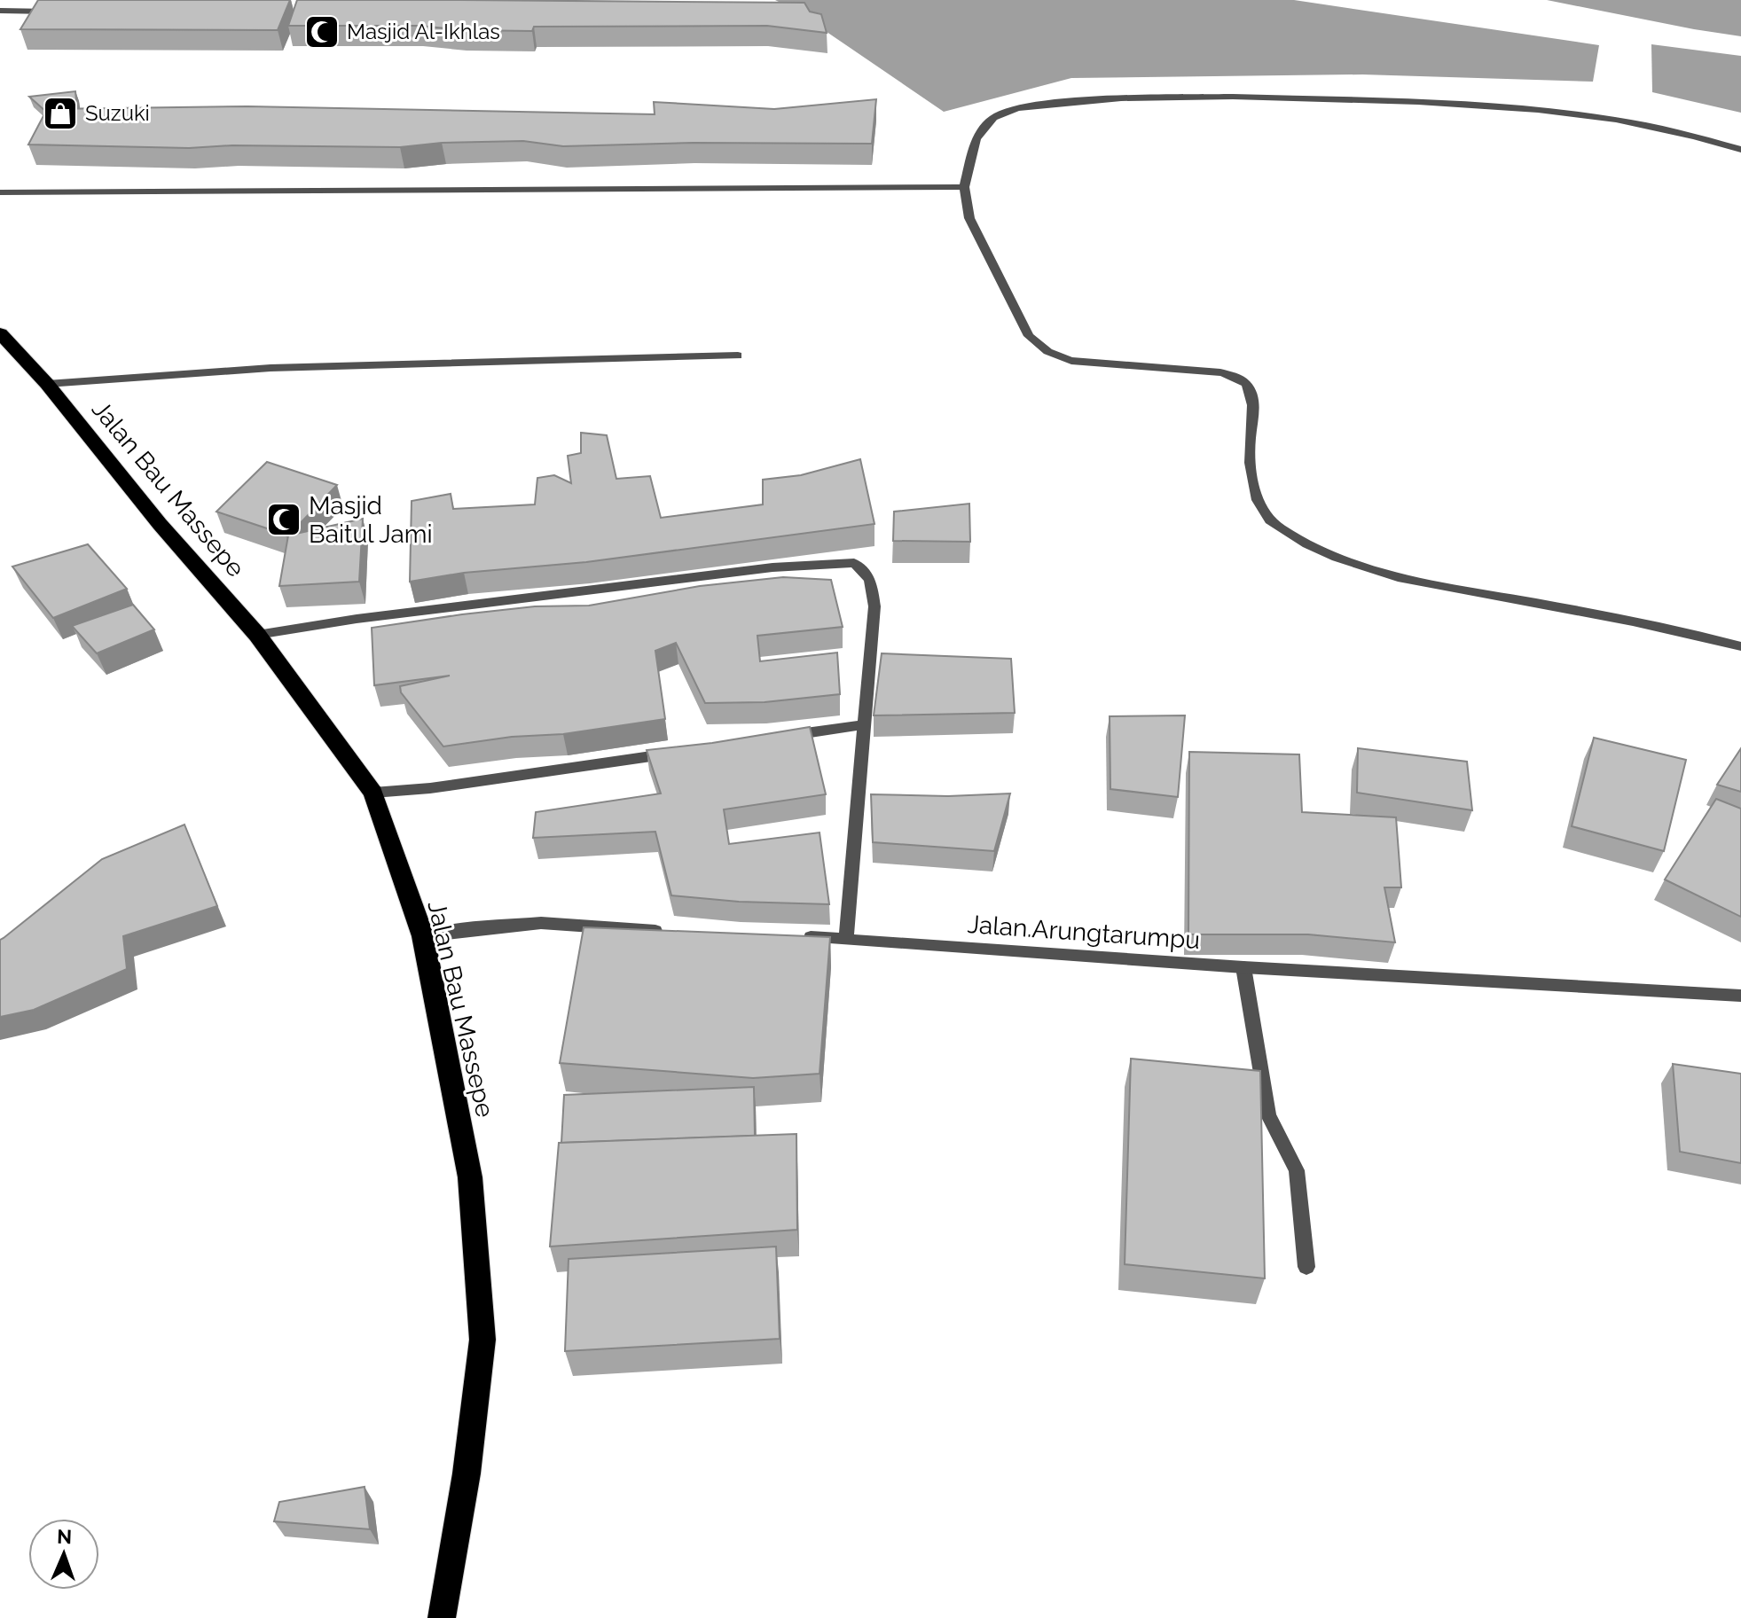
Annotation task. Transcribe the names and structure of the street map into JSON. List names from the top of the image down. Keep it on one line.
{"streets":{"highway":["Jalan Bau Massepe"],"street":["Jalan.Arungtarumpu"]},"places":{"mosque":["Masjid Al-Ikhlas","Masjid Baitul Jami"],"shop":["Suzuki"]},"north":"top"}
